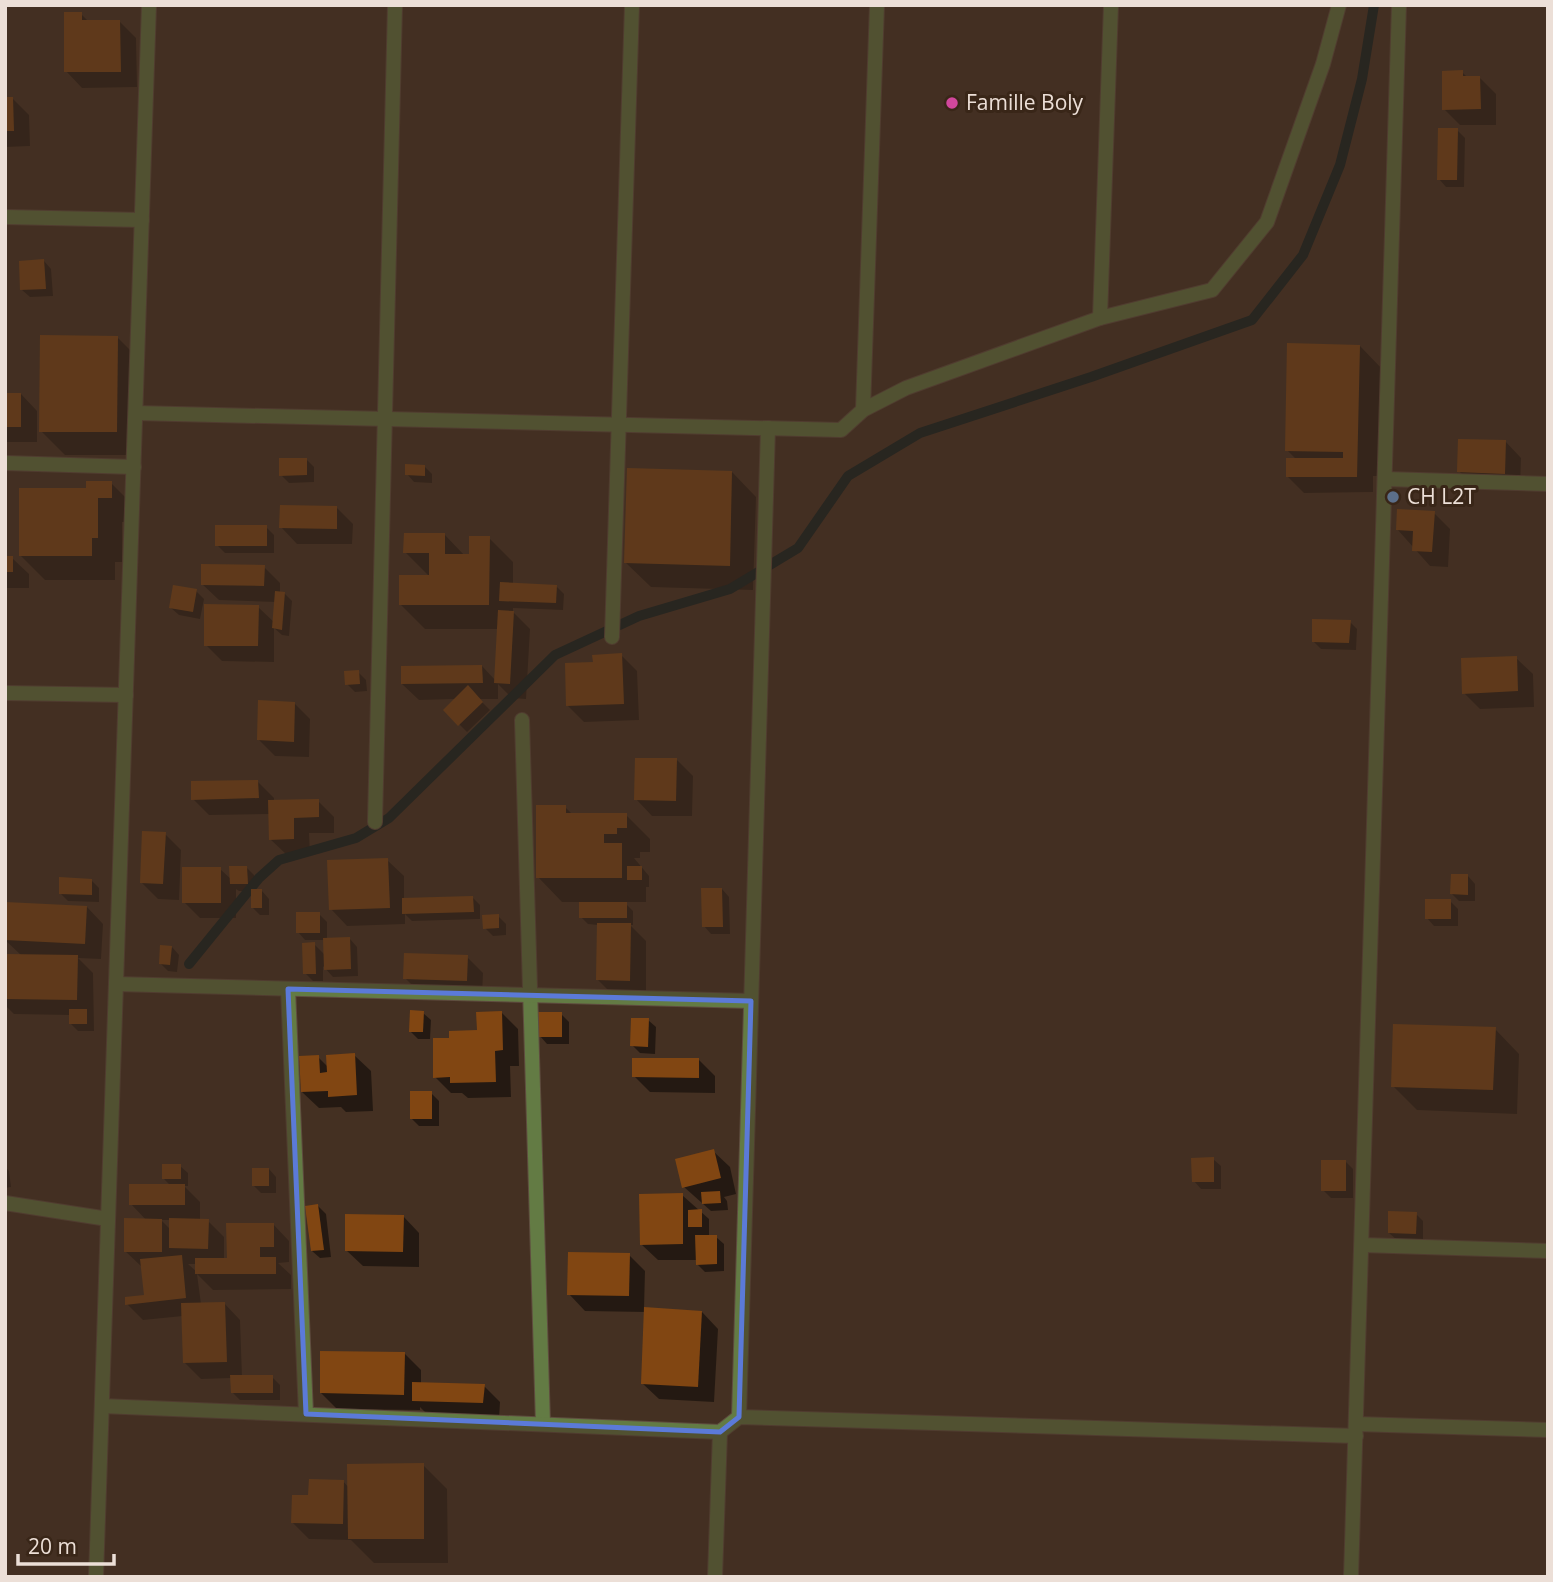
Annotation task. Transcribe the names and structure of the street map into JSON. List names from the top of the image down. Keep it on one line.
{"places":["Famille Boly","CH L2T"],"scale_bar":"20 m"}
